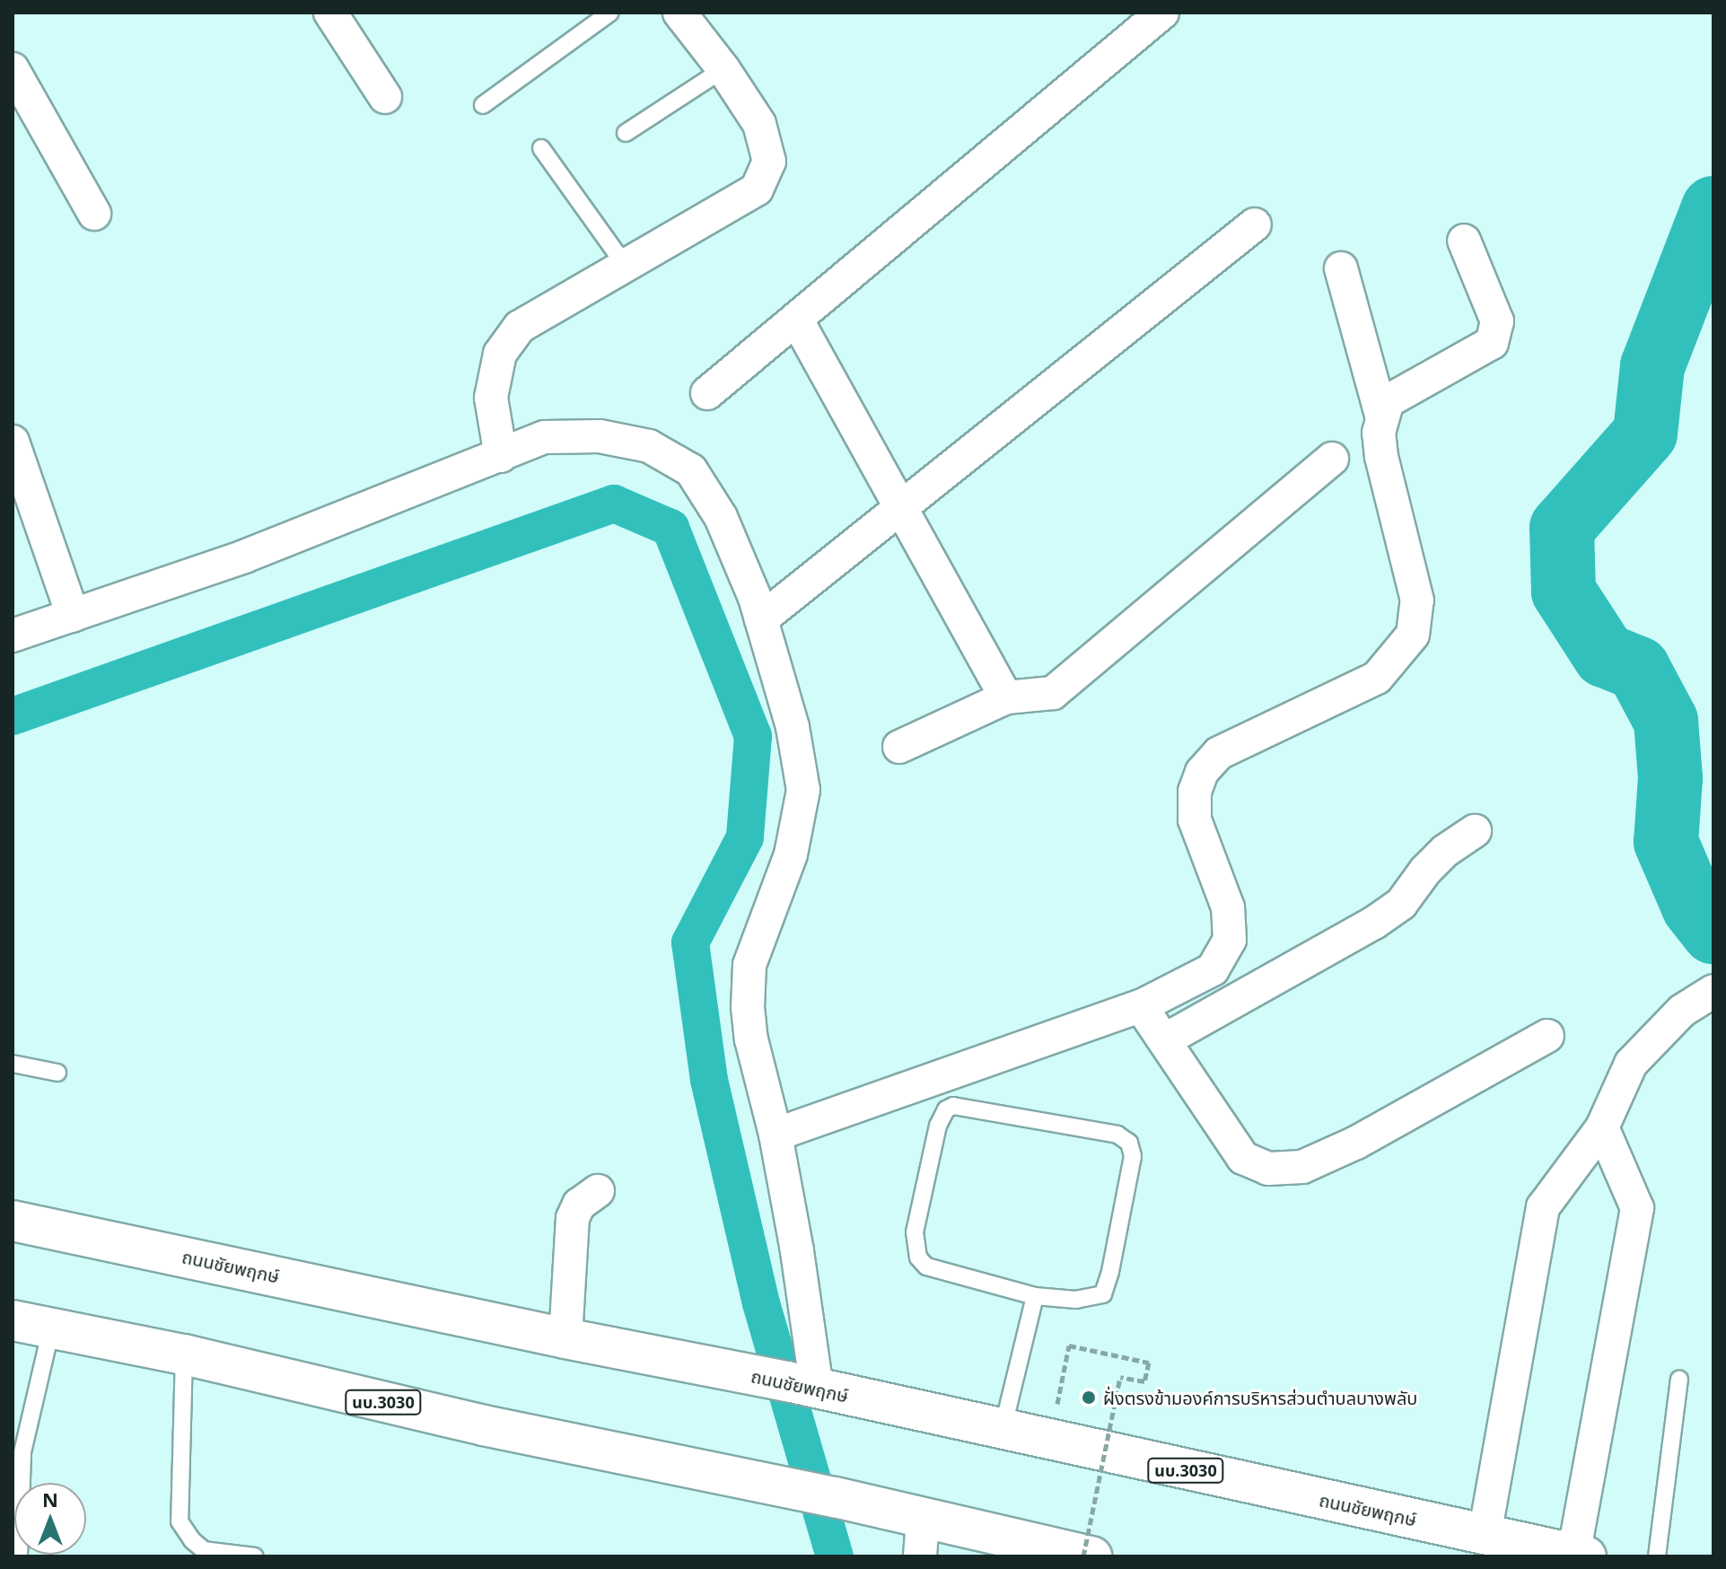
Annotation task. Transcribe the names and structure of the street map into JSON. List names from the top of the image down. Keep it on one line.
{"streets":{"main road":["ถนนชัยพฤกษ์","นบ.3030"]},"places":["ฝั่งตรงข้ามองค์การบริหารส่วนตำบลบางพลับ"],"north":"top"}
